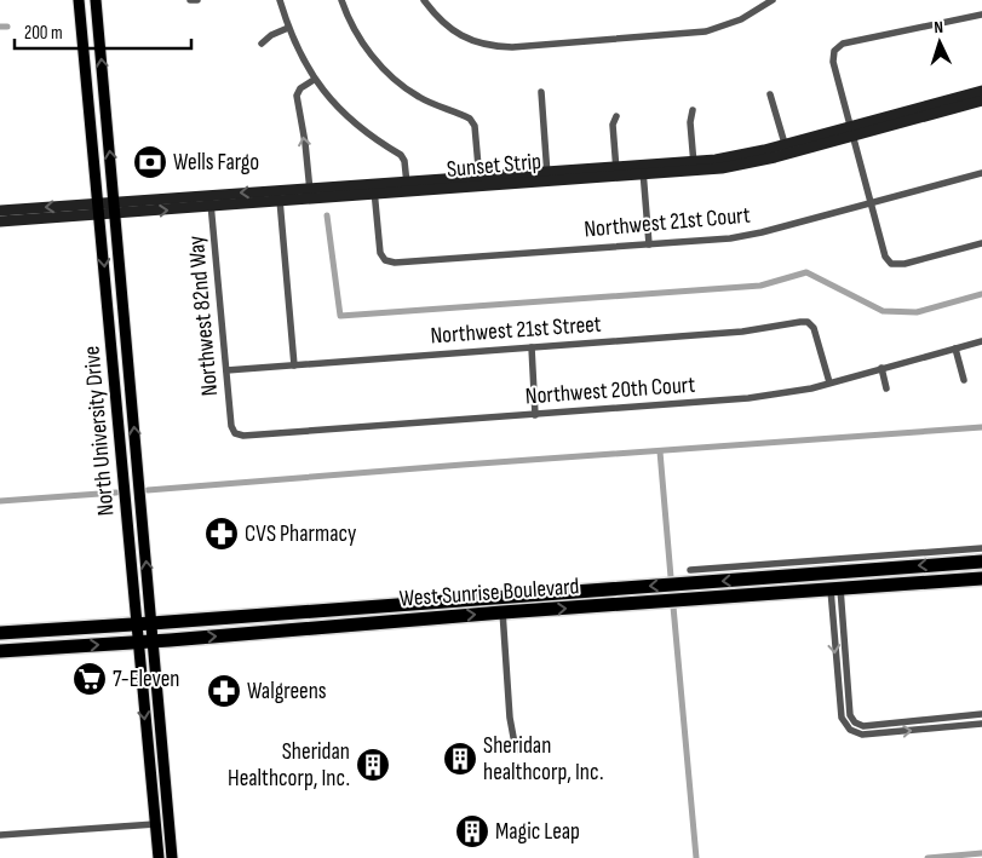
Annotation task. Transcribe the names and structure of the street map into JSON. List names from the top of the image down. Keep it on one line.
{"streets":{"highway":["West Sunrise Boulevard"],"main road":["North University Drive"],"street":["Sunset Strip","Northwest 21st Court","Northwest 82nd Way","Northwest 21st Street","Northwest 20th Court"]},"crossings":[["Sunset Strip","Northwest 21st Court"],["Sunset Strip","Northwest 82nd Way"],["Sunset Strip","North University Drive"],["Northwest 82nd Way","Northwest 21st Street"],["Northwest 82nd Way","Northwest 20th Court"],["Northwest 21st Street","Northwest 20th Court"],["North University Drive","West Sunrise Boulevard"]],"places":{"bank":["Wells Fargo"],"pharmacy":["CVS Pharmacy","Walgreens"],"supermarket":["7-Eleven"],"building":["Sheridan healthcorp, Inc.","Sheridan Healthcorp, Inc.","Magic Leap"]},"scale_bar":"200 m","north":"top"}
